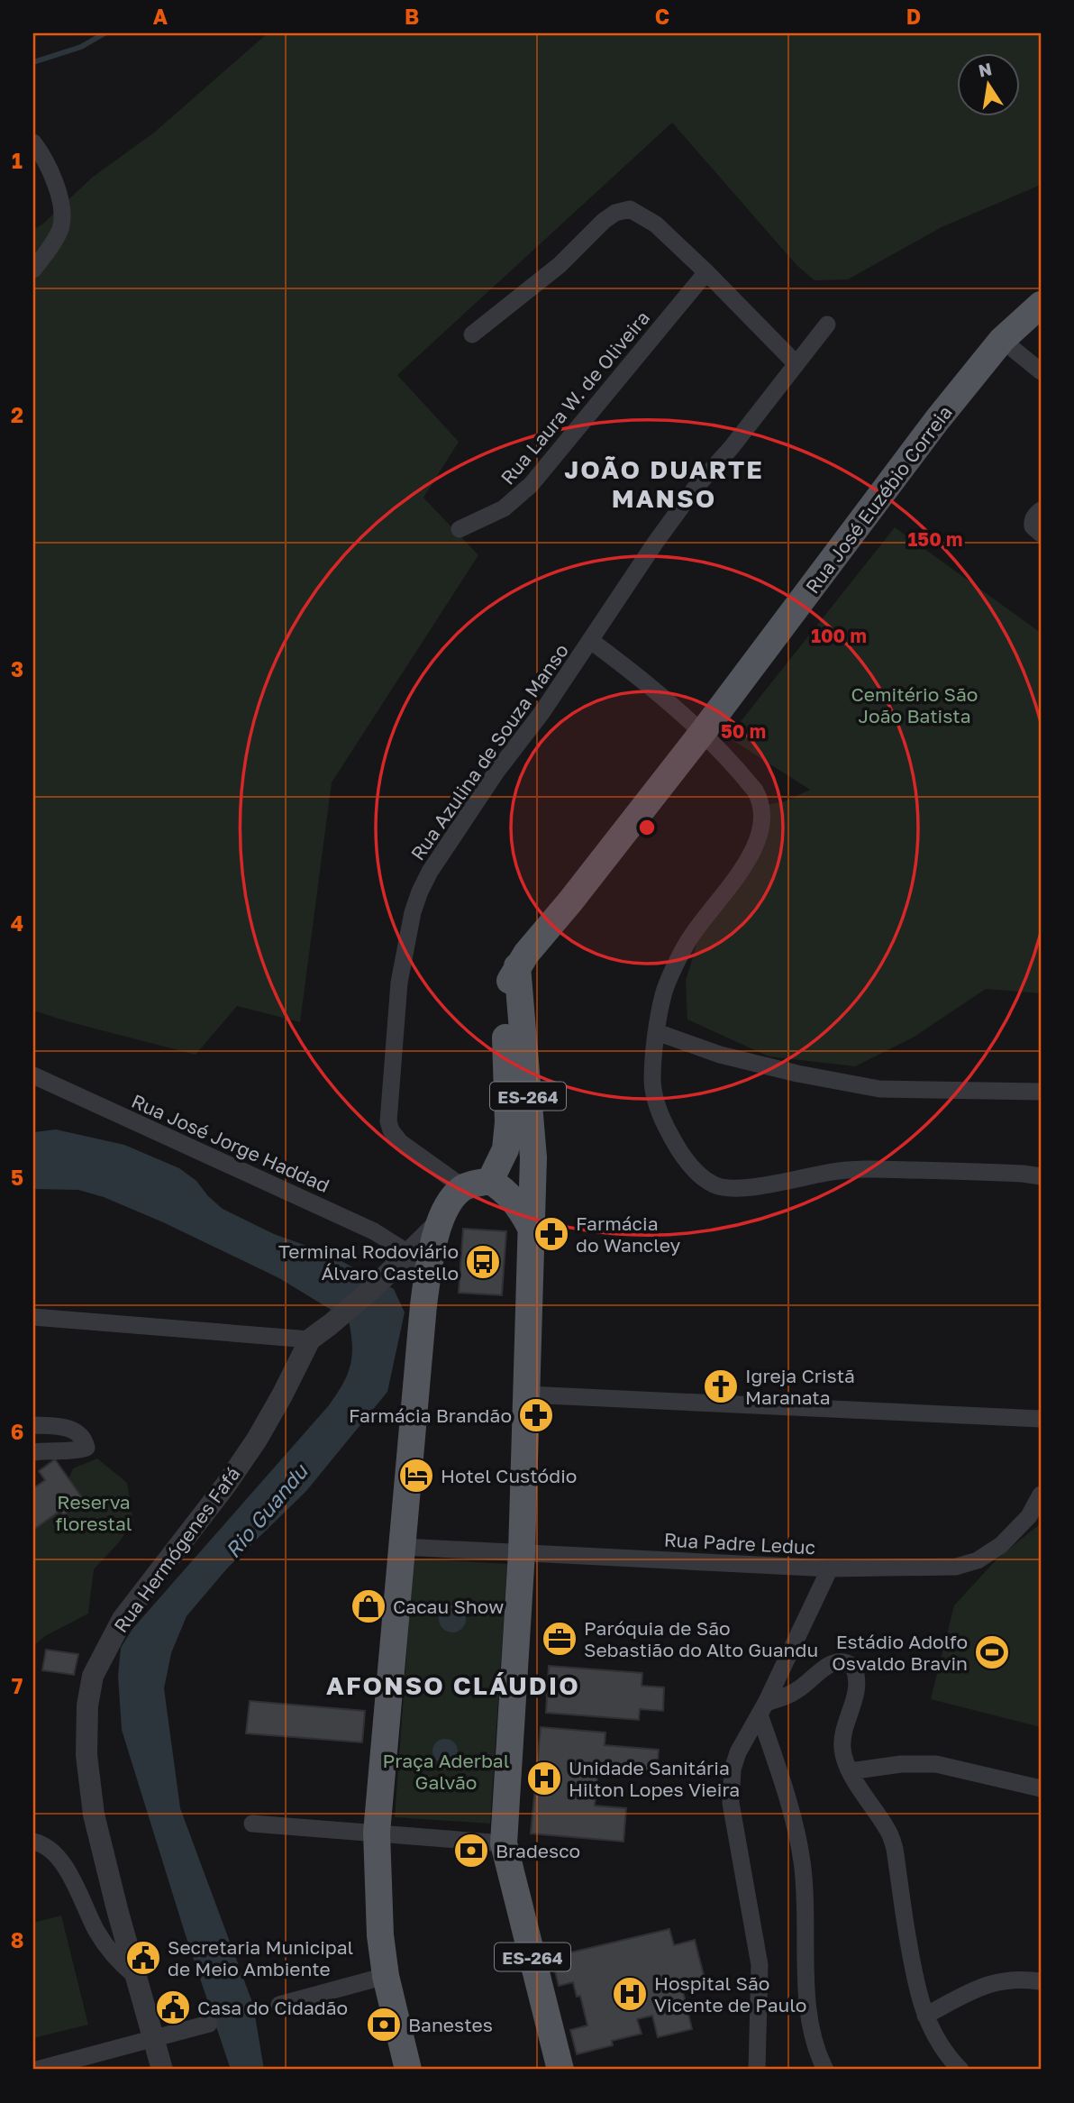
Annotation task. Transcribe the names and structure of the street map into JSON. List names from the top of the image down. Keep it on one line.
{"streets":{"main road":["Rua José Euzébio Correia","ES-264"],"street":["Rua Laura W. de Oliveira","Rua Azulina de Souza Manso","Rua José Jorge Haddad","Rua Padre Leduc","Rua Hermógenes Fafá"]},"crossings":[["Rua José Euzébio Correia","ES-264"],["ES-264","Rua Padre Leduc"],["Rua José Jorge Haddad","Rua Hermógenes Fafá"]],"districts":["JOÃO DUARTE MANSO","AFONSO CLÁUDIO"],"water":["Rio Guandu"],"parks":["Cemitério São João Batista","Reserva florestal","Praça Aderbal Galvão"],"places":{"pharmacy":["Farmácia do Wancley","Farmácia Brandão"],"bus stop":["Terminal Rodoviário Álvaro Castello"],"church":["Igreja Cristã Maranata"],"hotel":["Hotel Custódio"],"shop":["Cacau Show"],"office":["Paróquia de São Sebastião do Alto Guandu"],"sports":["Estádio Adolfo Osvaldo Bravin"],"hospital":["Unidade Sanitária Hilton Lopes Vieira","Hospital São Vicente de Paulo"],"bank":["Bradesco","Banestes"],"public building":["Secretaria Municipal de Meio Ambiente","Casa do Cidadão"]},"north":"top","grid":{"columns":["A","B","C","D"],"rows":["1","2","3","4","5","6","7","8"]},"rings":["150 m","100 m","50 m"]}
